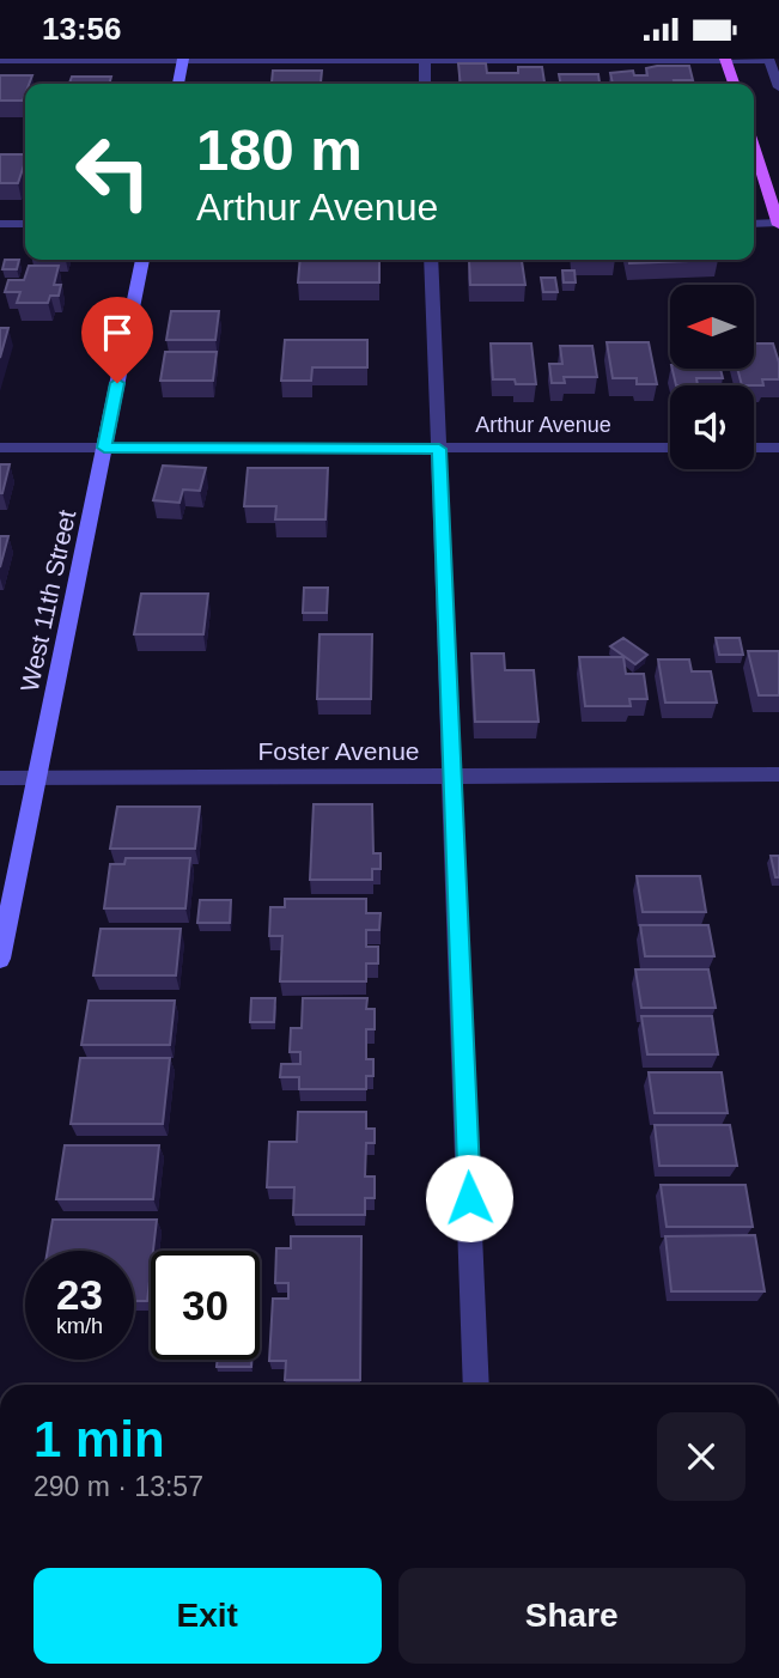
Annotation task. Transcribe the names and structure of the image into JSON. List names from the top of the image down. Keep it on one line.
{"streets":{"main road":["West 11th Street"],"street":["Arthur Avenue","Foster Avenue"]},"crossings":[["Arthur Avenue","West 11th Street"],["West 11th Street","Foster Avenue"]],"north":"left","page":{"status":"13:56","turn":["180 m","Arthur Avenue"],"speed":"23 km/h","limit":"30","heading":["1 min","290 m · 13:57"],"buttons":["Exit","Share"]}}
